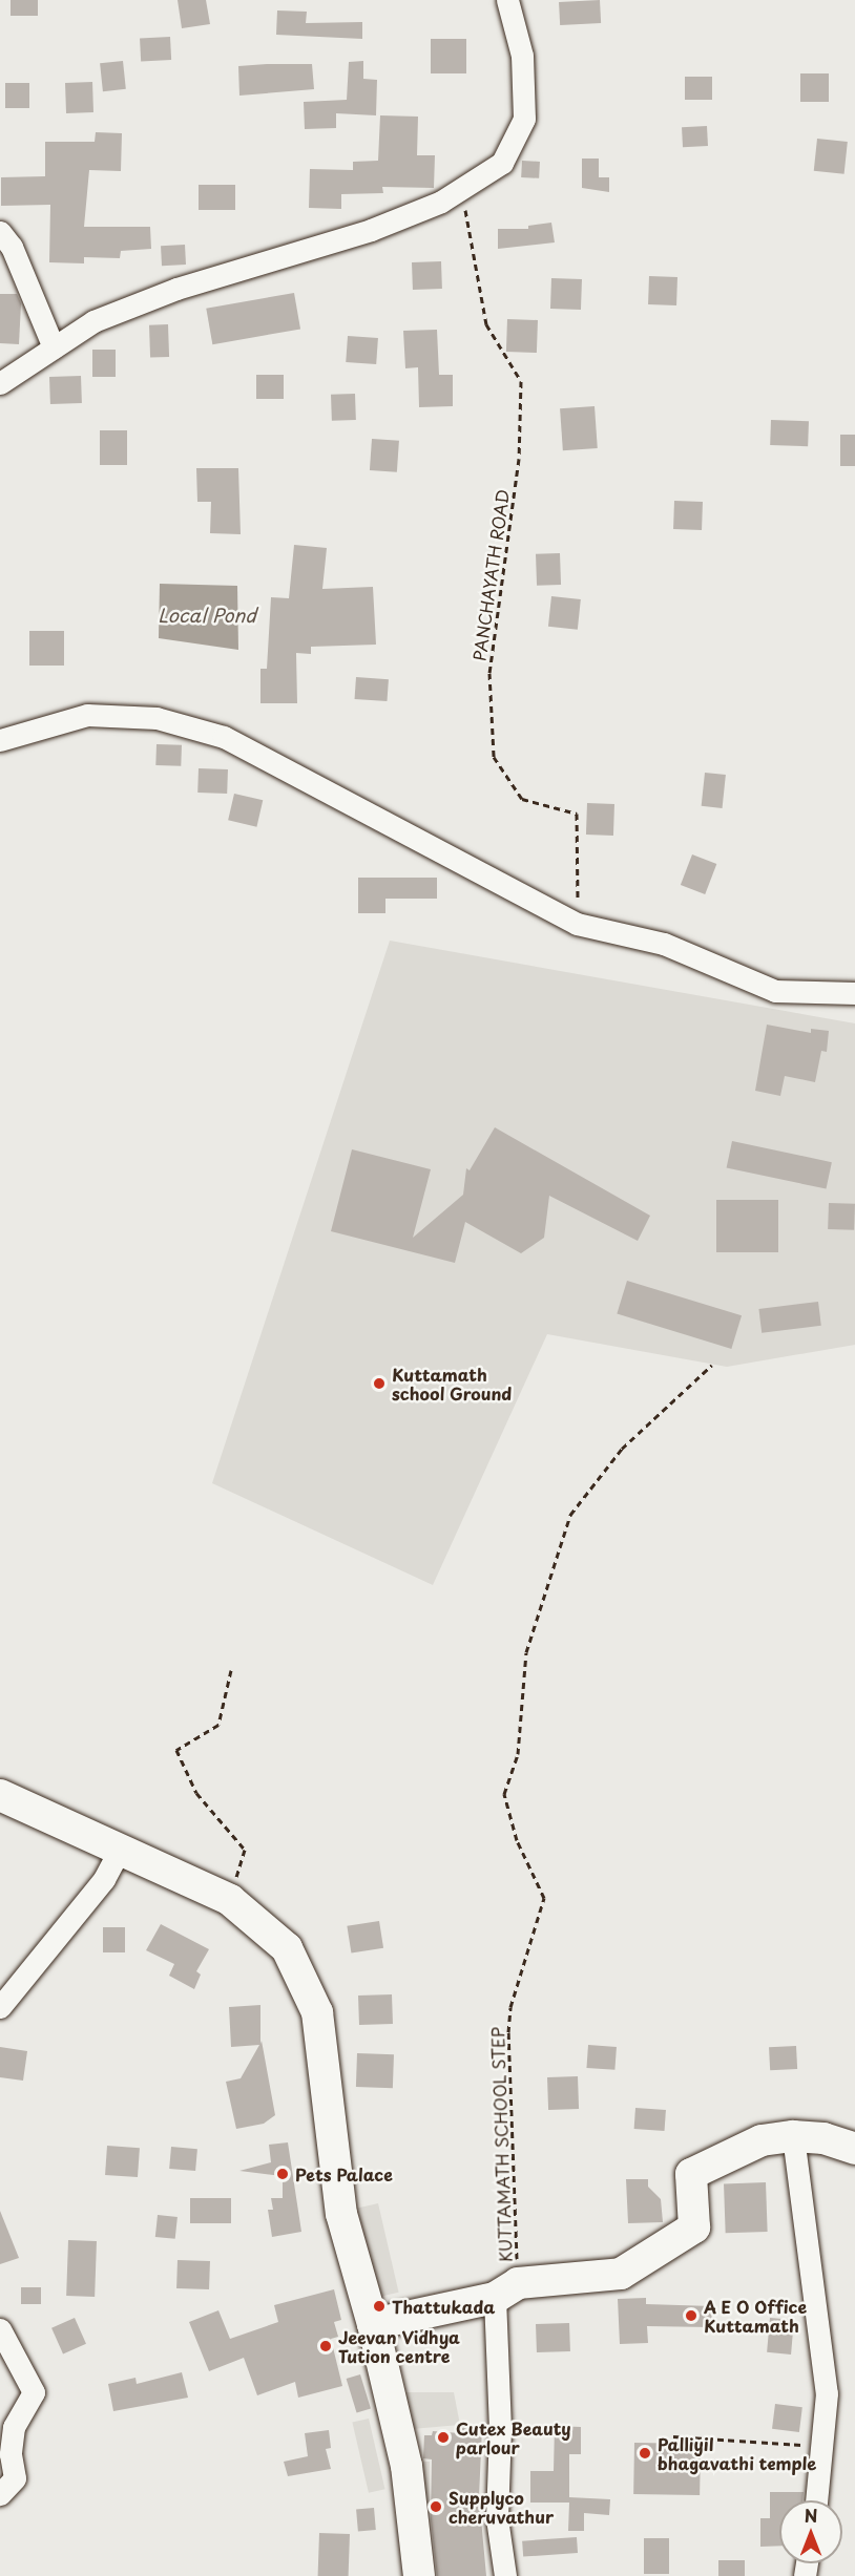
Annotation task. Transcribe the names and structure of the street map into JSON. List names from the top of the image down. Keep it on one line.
{"streets":{"path":["PANCHAYATH ROAD","KUTTAMATH SCHOOL STEP"]},"water":["Local Pond"],"places":["Kuttamath school Ground","Pets Palace","Thattukada","A E O Office Kuttamath","Jeevan Vidhya Tution centre","Cutex Beauty parlour","Palliyil bhagavathi temple","Supplyco cheruvathur"],"north":"top"}
